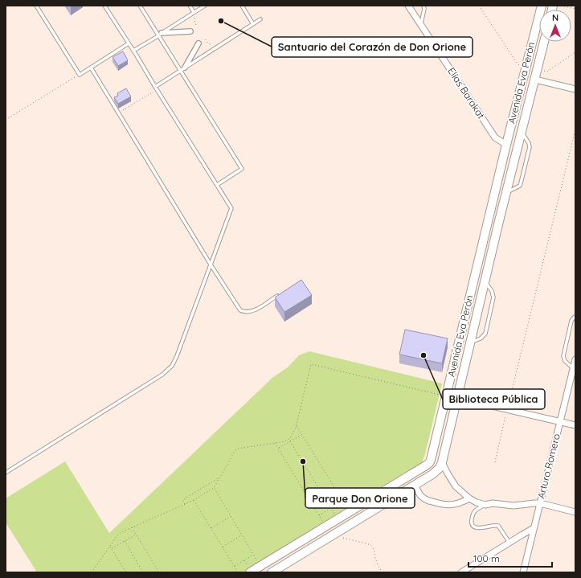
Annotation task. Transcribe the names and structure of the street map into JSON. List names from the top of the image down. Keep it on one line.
{"streets":{"main road":["Avenida Eva Perón"],"street":["Elías Barakat","Arturo Romero"]},"crossings":[["Avenida Eva Perón","Elías Barakat"]],"places":["Santuario del Corazón de Don Orione","Biblioteca Pública","Parque Don Orione"],"scale_bar":"100 m","north":"top"}
